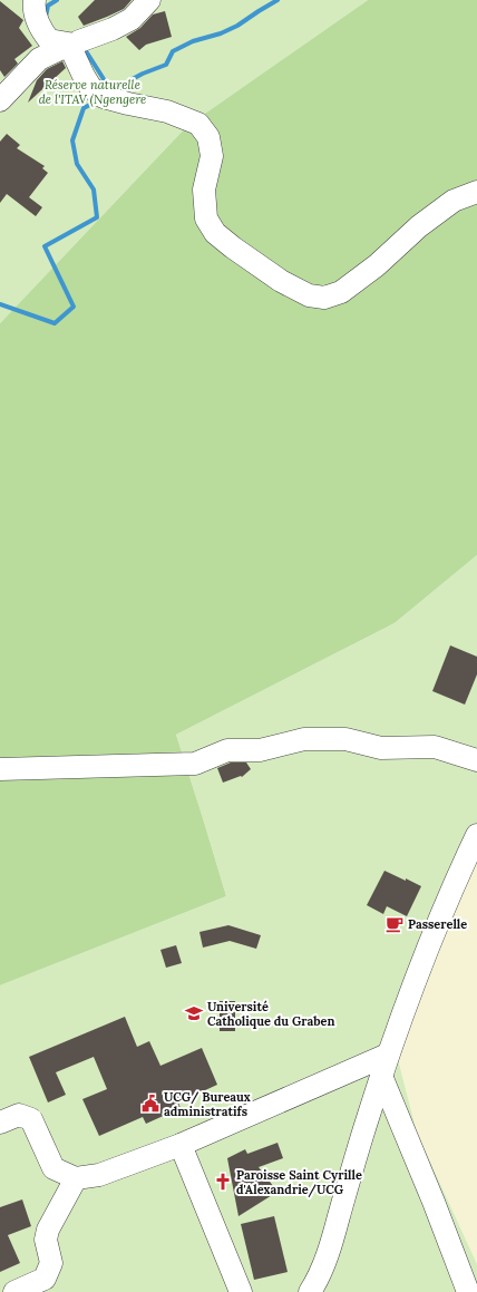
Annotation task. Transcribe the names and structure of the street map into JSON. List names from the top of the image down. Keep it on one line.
{"parks":["Réserve naturelle de l'ITAV (Ngengere"],"places":{"cafe":["Passerelle"],"school or university":["Université Catholique du Graben"],"public building":["UCG/ Bureaux administratifs"],"church":["Paroisse Saint Cyrille d'Alexandrie/UCG"]}}
